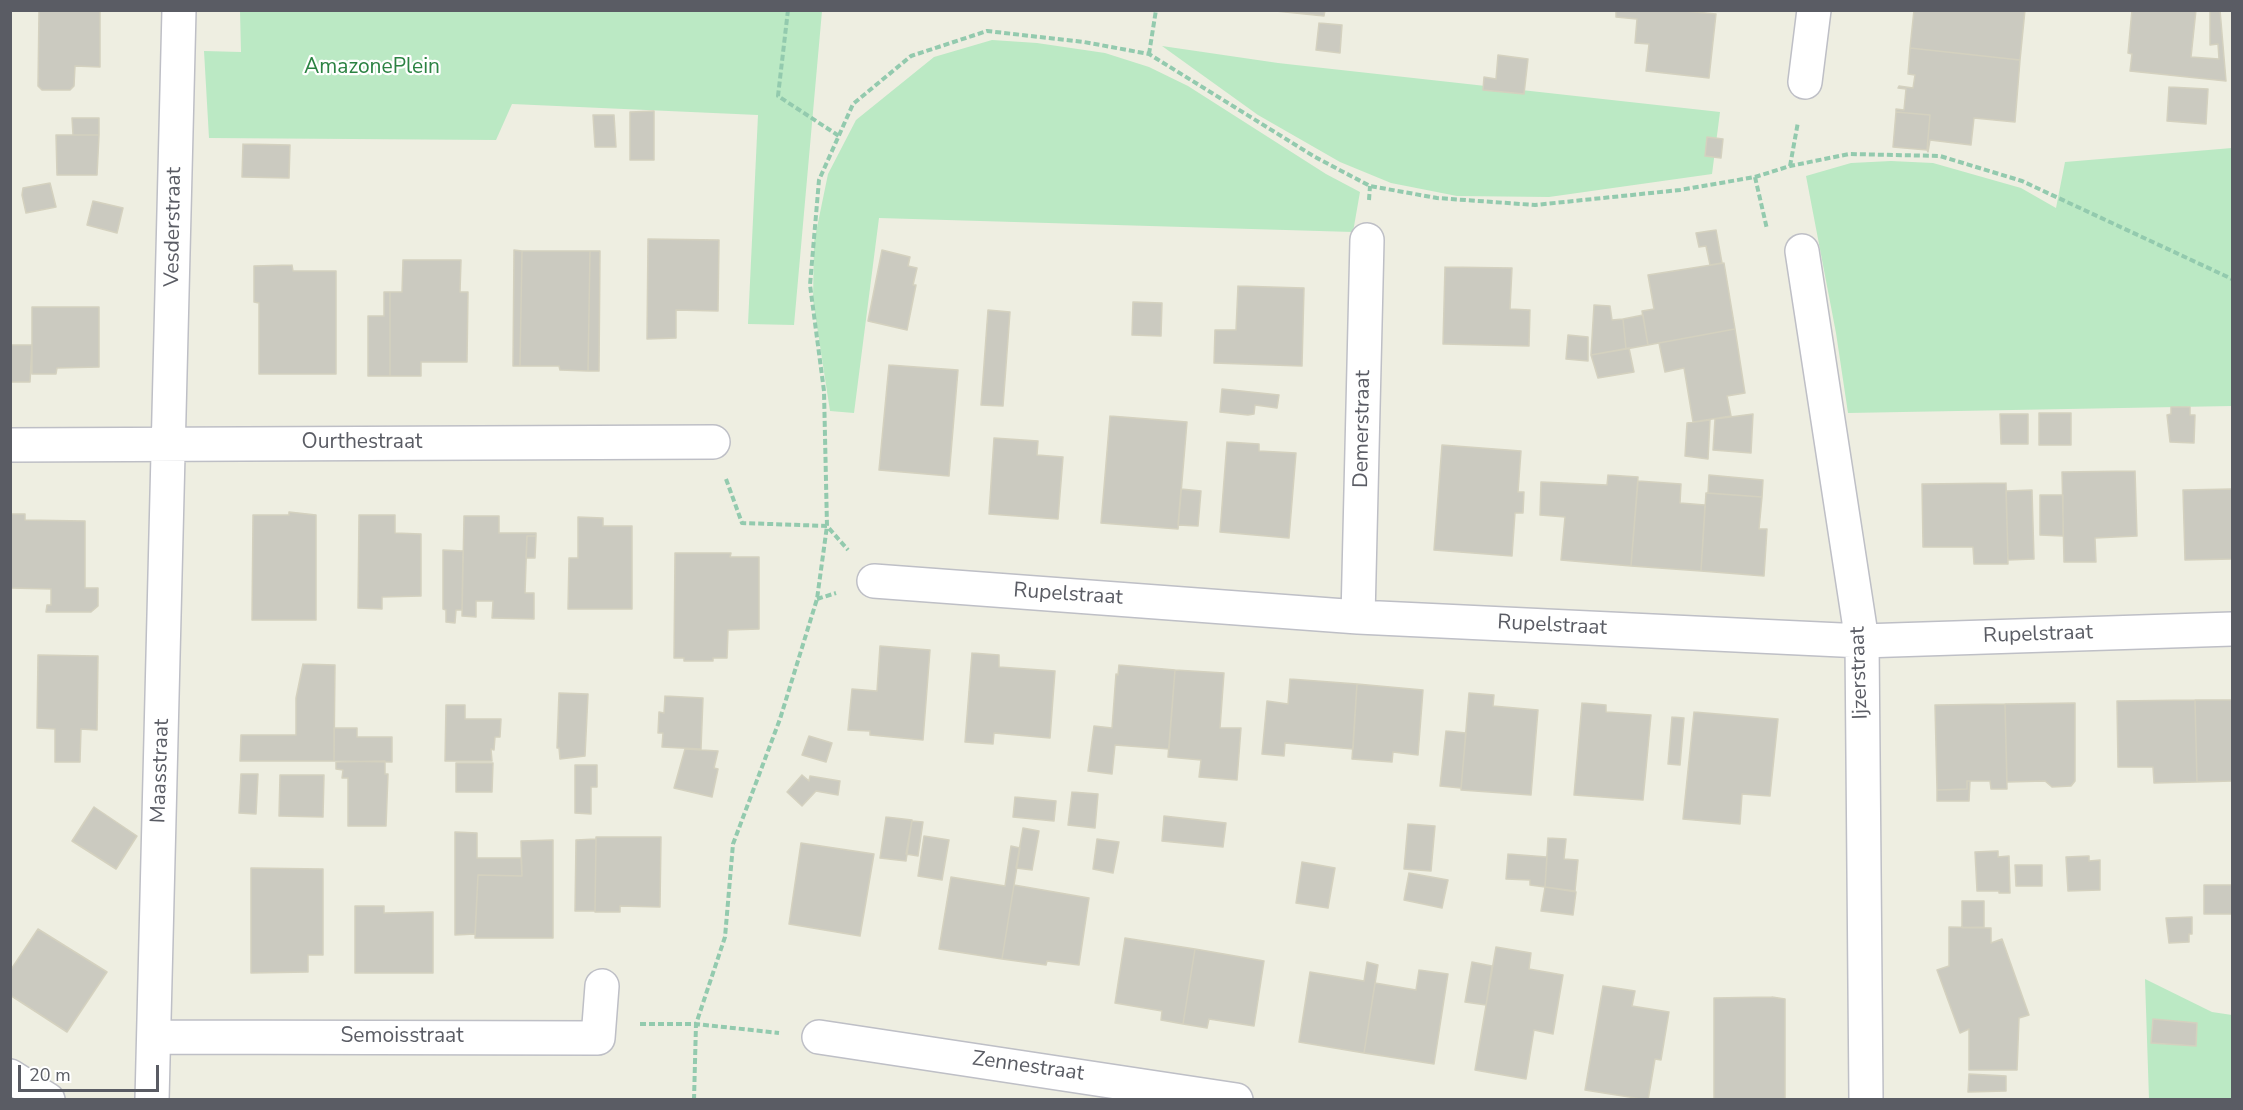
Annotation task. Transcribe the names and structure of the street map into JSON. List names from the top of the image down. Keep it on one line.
{"streets":{"street":["Vesderstraat","Demerstraat","Ourthestraat","Rupelstraat","Ijzerstraat","Maasstraat","Semoisstraat","Zennestraat"]},"crossings":[["Vesderstraat","Ourthestraat"],["Vesderstraat","Maasstraat"],["Demerstraat","Rupelstraat"],["Ourthestraat","Maasstraat"],["Rupelstraat","Ijzerstraat"],["Maasstraat","Semoisstraat"]],"parks":["AmazonePlein"],"scale_bar":"20 m"}
